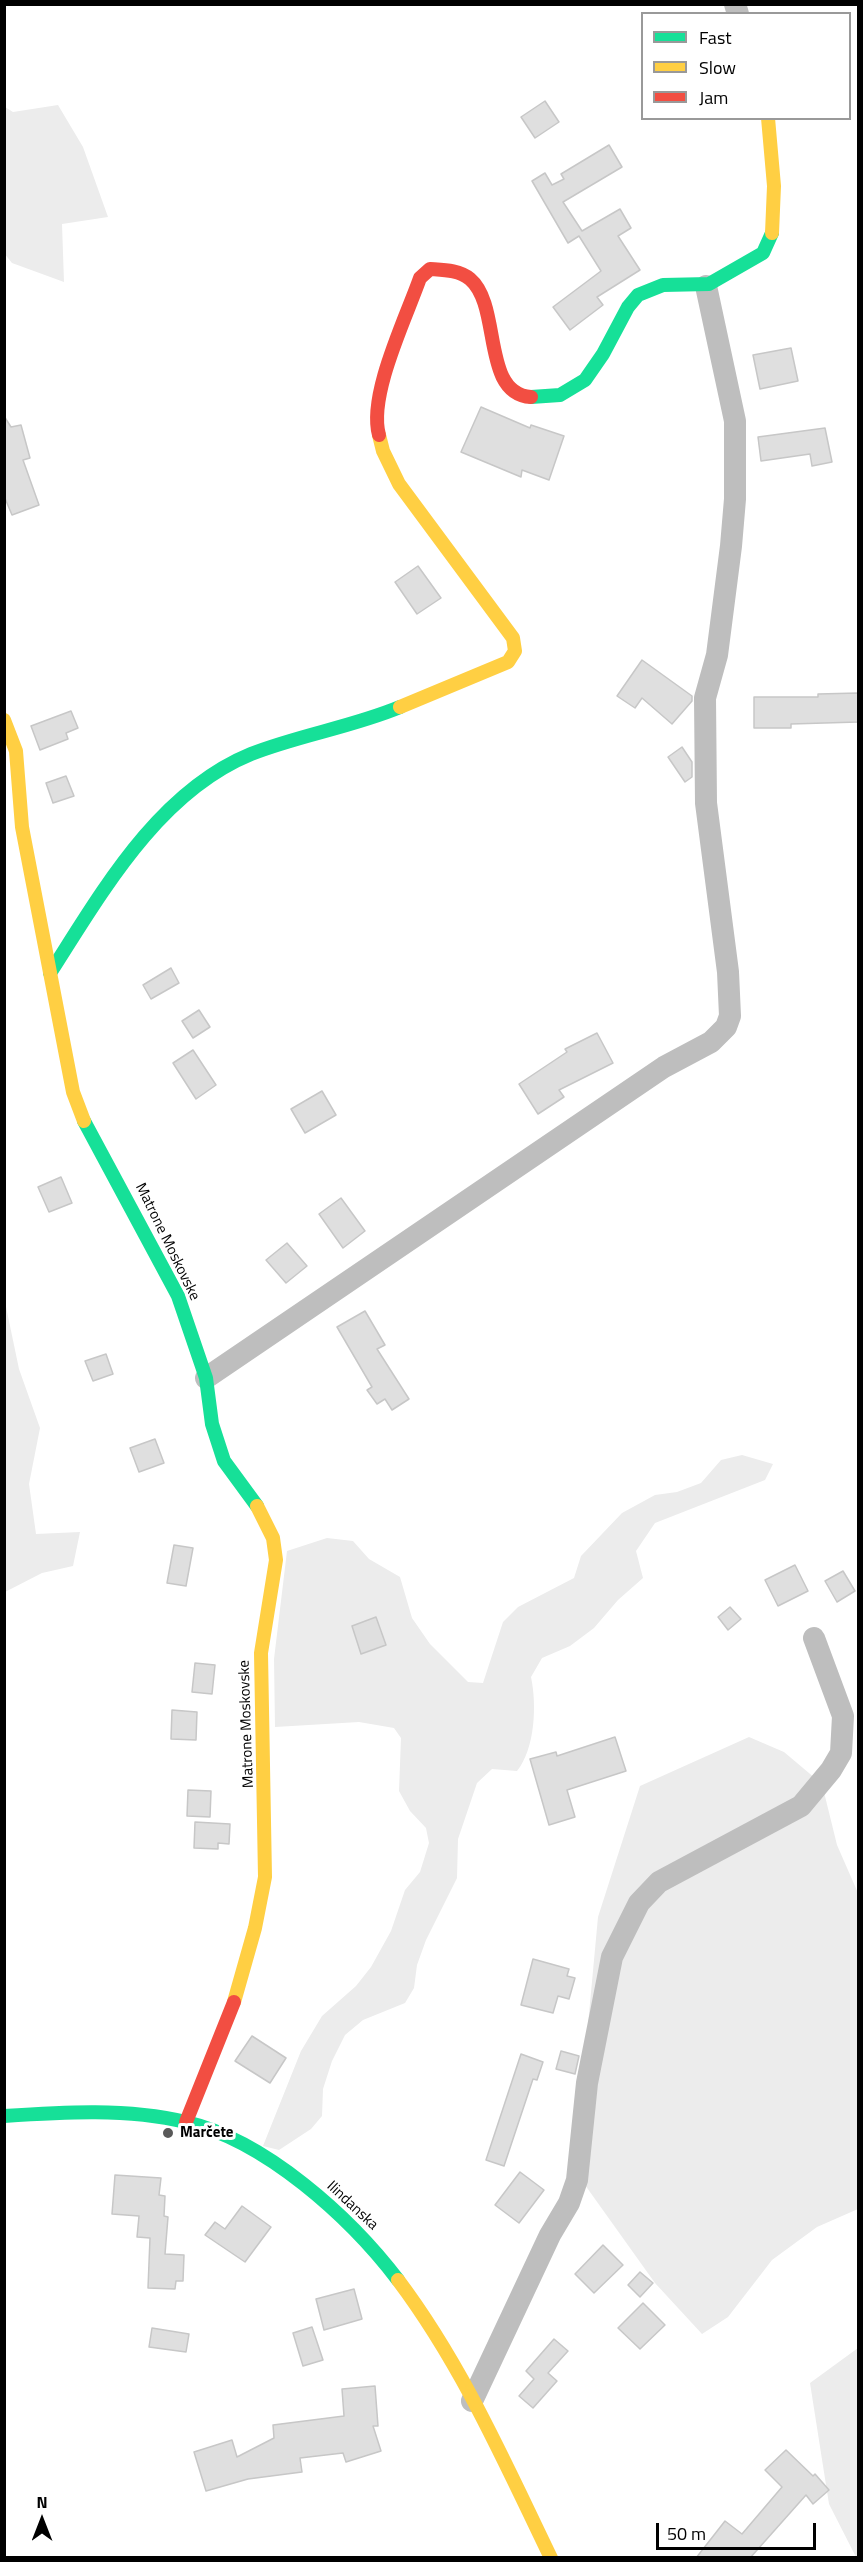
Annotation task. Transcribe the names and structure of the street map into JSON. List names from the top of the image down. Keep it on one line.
{"streets":{"street":["Matrone Moskovske","Ilindanska"]},"crossings":[["Matrone Moskovske","Ilindanska"]],"places":["Marčete"],"legend":["Fast","Slow","Jam"],"scale_bar":"50 m","north":"top"}
